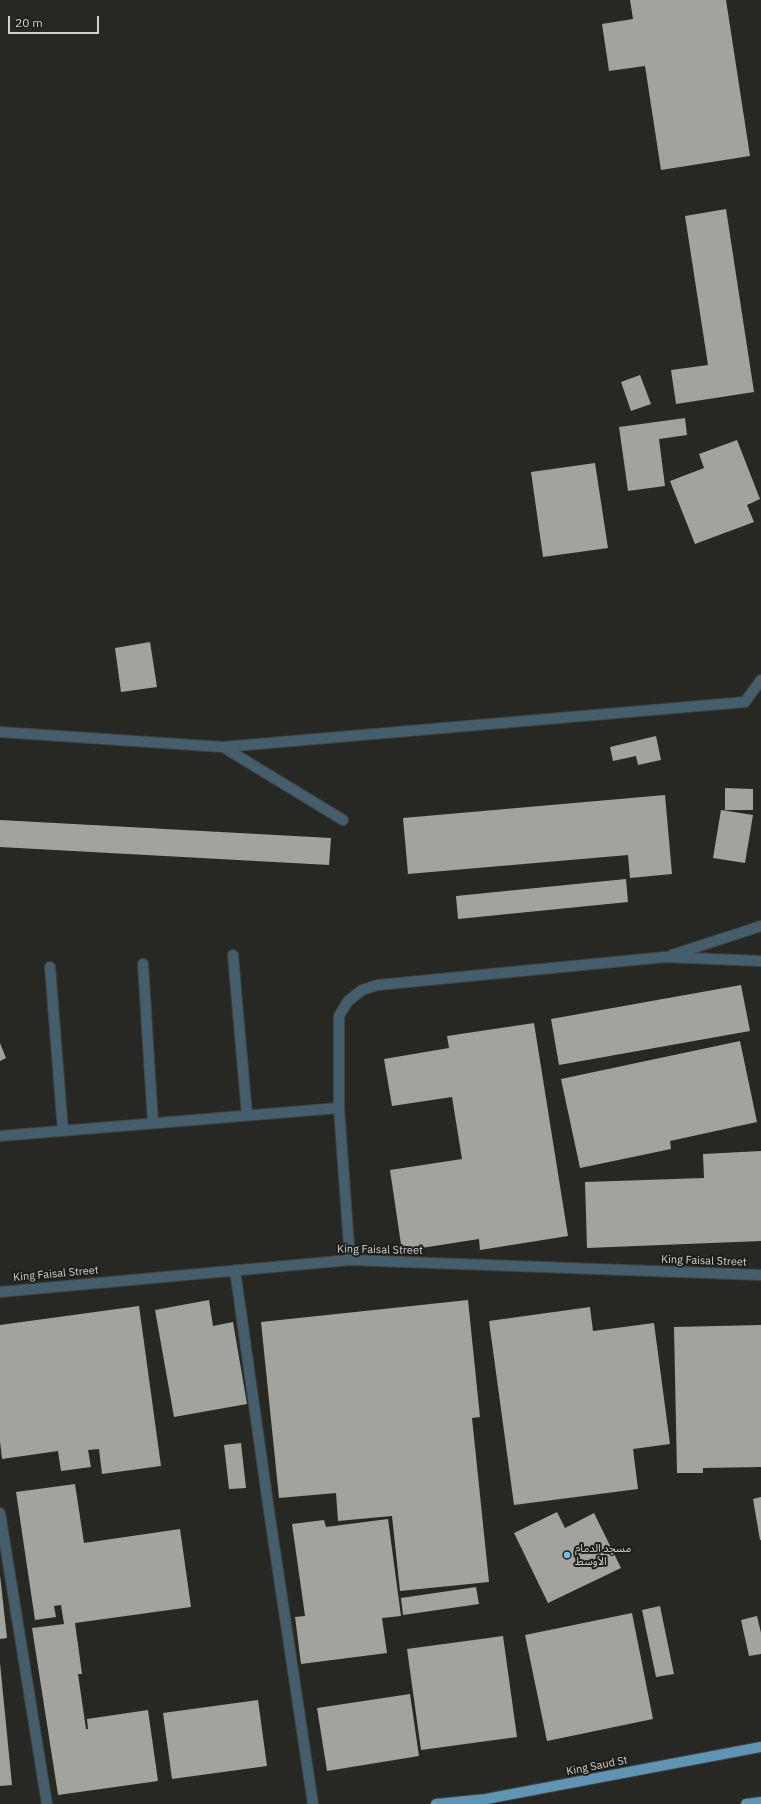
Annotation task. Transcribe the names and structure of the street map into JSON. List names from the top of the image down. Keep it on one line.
{"streets":{"main road":["King Saud St"],"street":["King Faisal Street"]},"places":["مسجد الدمام الأوسط"],"scale_bar":"20 m"}
